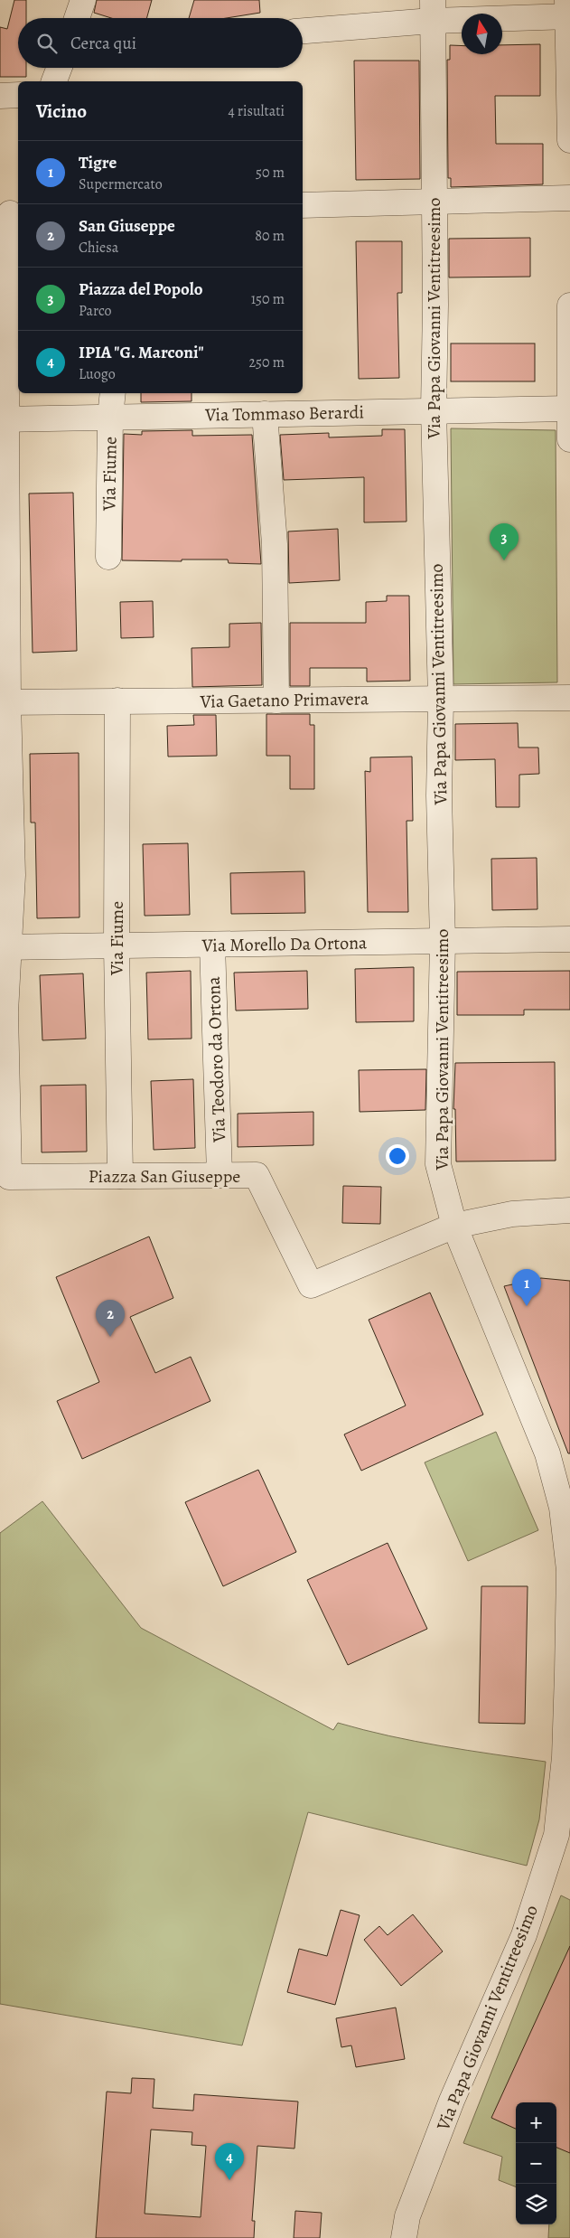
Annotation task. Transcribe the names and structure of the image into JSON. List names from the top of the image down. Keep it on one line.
{"streets":{"street":["Via Papa Giovanni Ventitreesimo","Via Tommaso Berardi","Via Fiume","Via Gaetano Primavera","Via Morello Da Ortona","Via Teodoro da Ortona","Piazza San Giuseppe"]},"crossings":[["Via Papa Giovanni Ventitreesimo","Via Tommaso Berardi"],["Via Papa Giovanni Ventitreesimo","Via Gaetano Primavera"],["Via Papa Giovanni Ventitreesimo","Via Morello Da Ortona"],["Via Papa Giovanni Ventitreesimo","Piazza San Giuseppe"],["Via Tommaso Berardi","Via Fiume"],["Via Fiume","Via Gaetano Primavera"],["Via Fiume","Via Morello Da Ortona"],["Via Fiume","Piazza San Giuseppe"],["Via Morello Da Ortona","Via Teodoro da Ortona"],["Via Morello Da Ortona","Piazza San Giuseppe"],["Via Teodoro da Ortona","Piazza San Giuseppe"]],"north":"top","page":{"search":"Cerca qui","heading":["Vicino","4 risultati"],"list":[{"mark":"1","name":"Tigre","note":"Supermercato","value":"50 m"},{"mark":"2","name":"San Giuseppe","note":"Chiesa","value":"80 m"},{"mark":"3","name":"Piazza del Popolo","note":"Parco","value":"150 m"},{"mark":"4","name":"IPIA \"G. Marconi\"","note":"Luogo","value":"250 m"}],"pins":["3","1","2","4"],"map_buttons":["+","−"]}}
